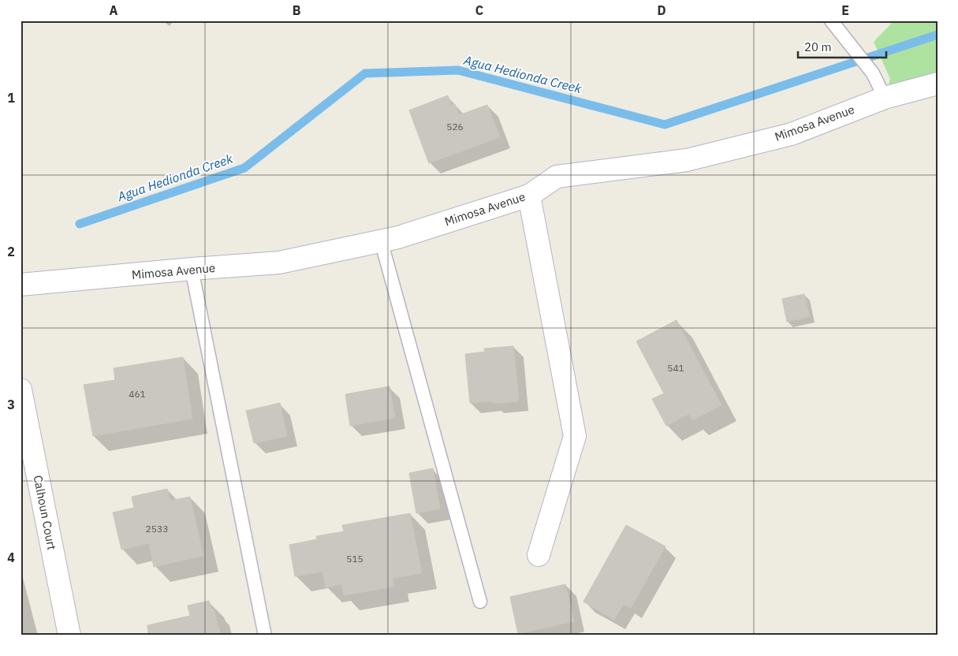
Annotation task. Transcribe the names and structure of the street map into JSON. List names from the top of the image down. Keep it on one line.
{"streets":{"street":["Mimosa Avenue","Calhoun Court"]},"water":["Agua Hedionda Creek"],"house_numbers":["526","541","461","2533","515"],"scale_bar":"20 m","grid":{"columns":["A","B","C","D","E"],"rows":["1","2","3","4"]}}
